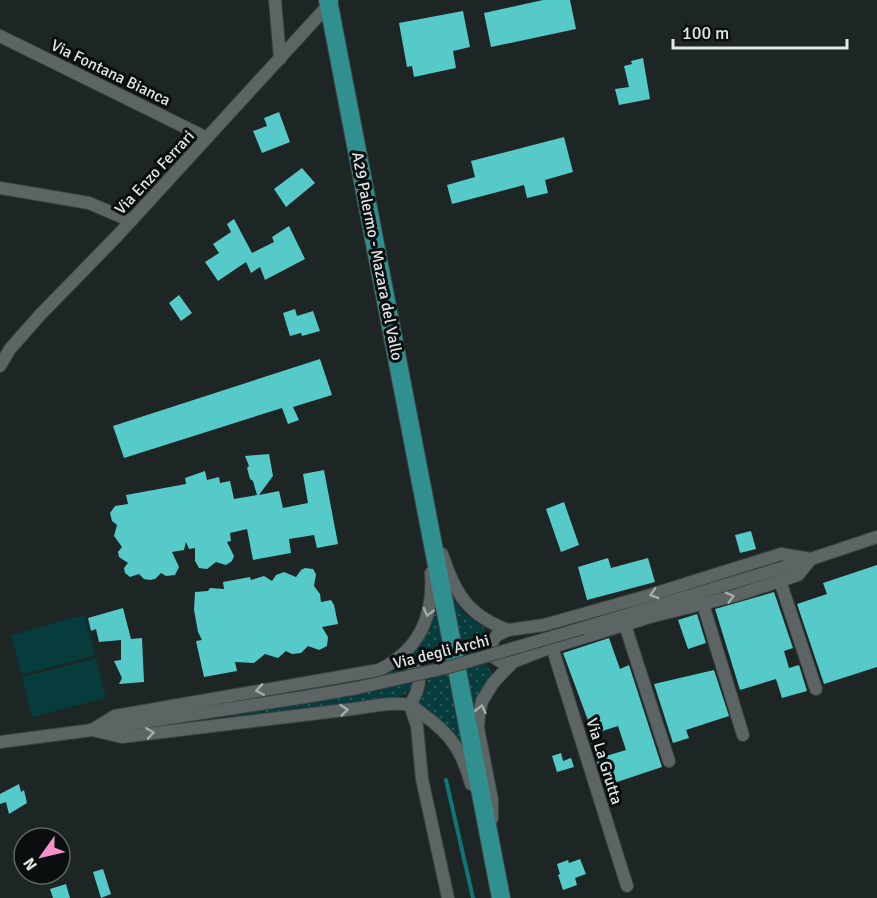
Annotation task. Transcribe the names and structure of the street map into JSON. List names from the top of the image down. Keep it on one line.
{"streets":{"main road":["A29 Palermo - Mazara del Vallo"],"street":["Via Fontana Bianca","Via Enzo Ferrari","Via degli Archi","Via La Grutta"]},"crossings":[["Via Fontana Bianca","Via Enzo Ferrari"],["Via Enzo Ferrari","A29 Palermo - Mazara del Vallo"]],"scale_bar":"100 m","north":"bottom left"}
